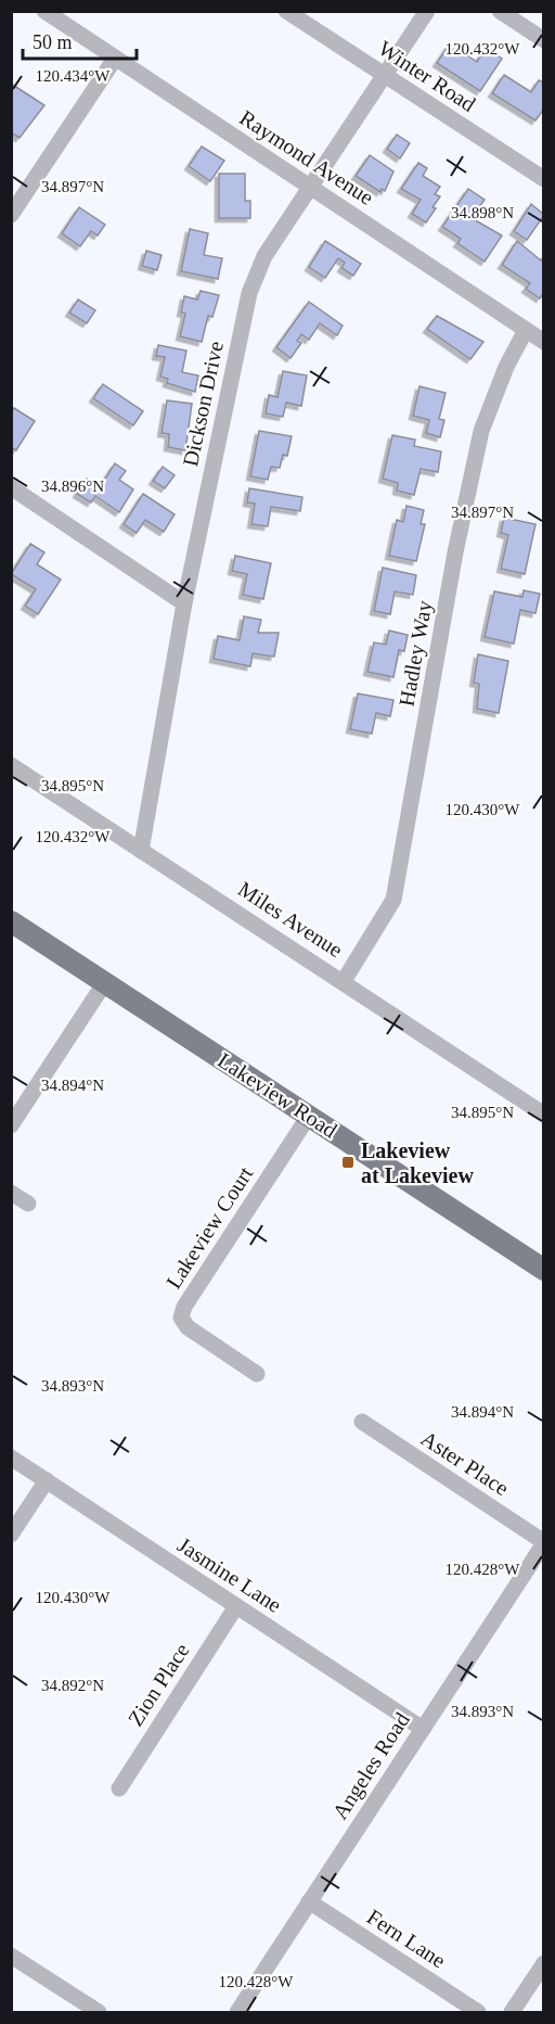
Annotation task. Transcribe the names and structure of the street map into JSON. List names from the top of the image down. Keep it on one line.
{"streets":{"main road":["Lakeview Road"],"street":["Winter Road","Raymond Avenue","Dickson Drive","Hadley Way","Miles Avenue","Lakeview Court","Aster Place","Jasmine Lane","Zion Place","Angeles Road","Fern Lane"]},"crossings":[["Winter Road","Dickson Drive"],["Raymond Avenue","Dickson Drive"],["Raymond Avenue","Hadley Way"],["Dickson Drive","Miles Avenue"],["Hadley Way","Miles Avenue"],["Lakeview Road","Lakeview Court"],["Aster Place","Angeles Road"],["Jasmine Lane","Zion Place"],["Jasmine Lane","Angeles Road"],["Angeles Road","Fern Lane"]],"places":{"transit":["Lakeview at Lakeview"]},"scale_bar":"50 m","coordinates":["120.432°W","120.434°W","34.897°N","34.898°N","34.896°N","34.895°N","120.430°W","34.894°N","34.893°N","120.428°W","34.892°N"]}
